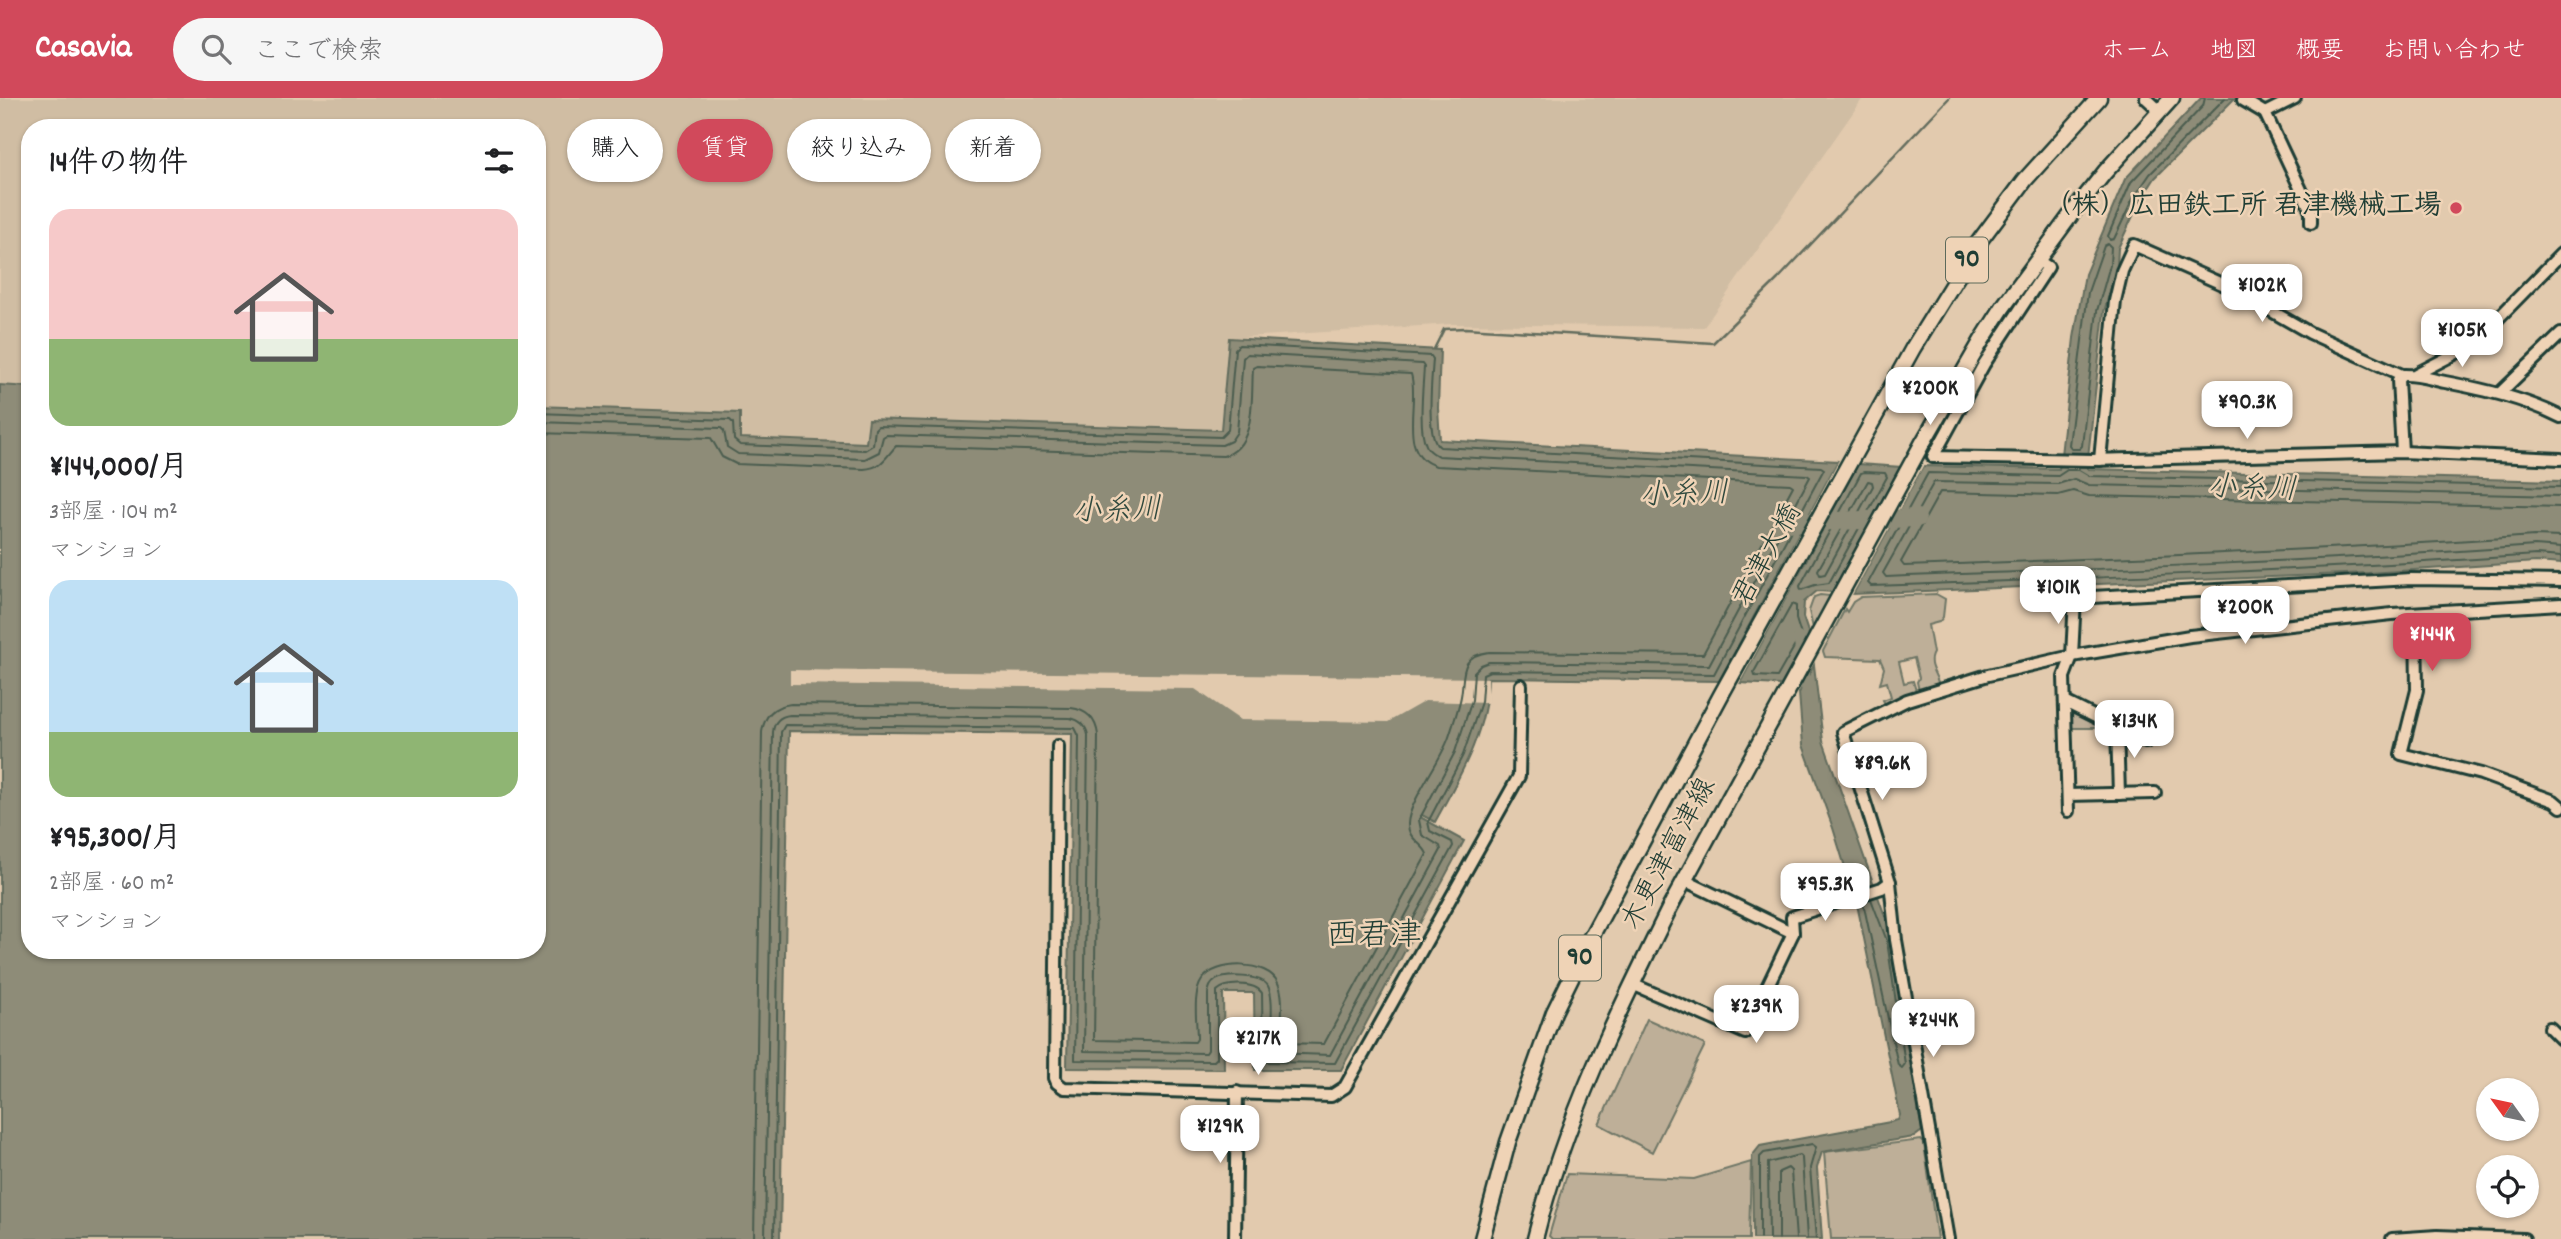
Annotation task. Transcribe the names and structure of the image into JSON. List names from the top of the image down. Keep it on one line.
{"streets":{"main road":["90","君津大橋","木更津富津線"]},"crossings":[["90","木更津富津線"],["君津大橋","木更津富津線"]],"districts":["西君津"],"water":["小糸川"],"places":["（株）広田鉄工所 君津機械工場"],"north":"top left","page":{"header":"Casavia","search":"ここで検索","nav":["ホーム","地図","概要","お問い合わせ"],"chip":["購入","賃貸","絞り込み","新着"],"heading":"14件の物件","list":[{"name":"¥144,000/月","note":"3部屋 · 104 m² · マンション"},{"name":"¥95,300/月","note":"2部屋 · 60 m² · マンション"}],"price":["¥102K","¥105K","¥200K","¥90.3K","¥101K","¥200K","¥144K","¥134K","¥89.6K","¥95.3K","¥239K","¥244K","¥217K","¥129K"]}}
